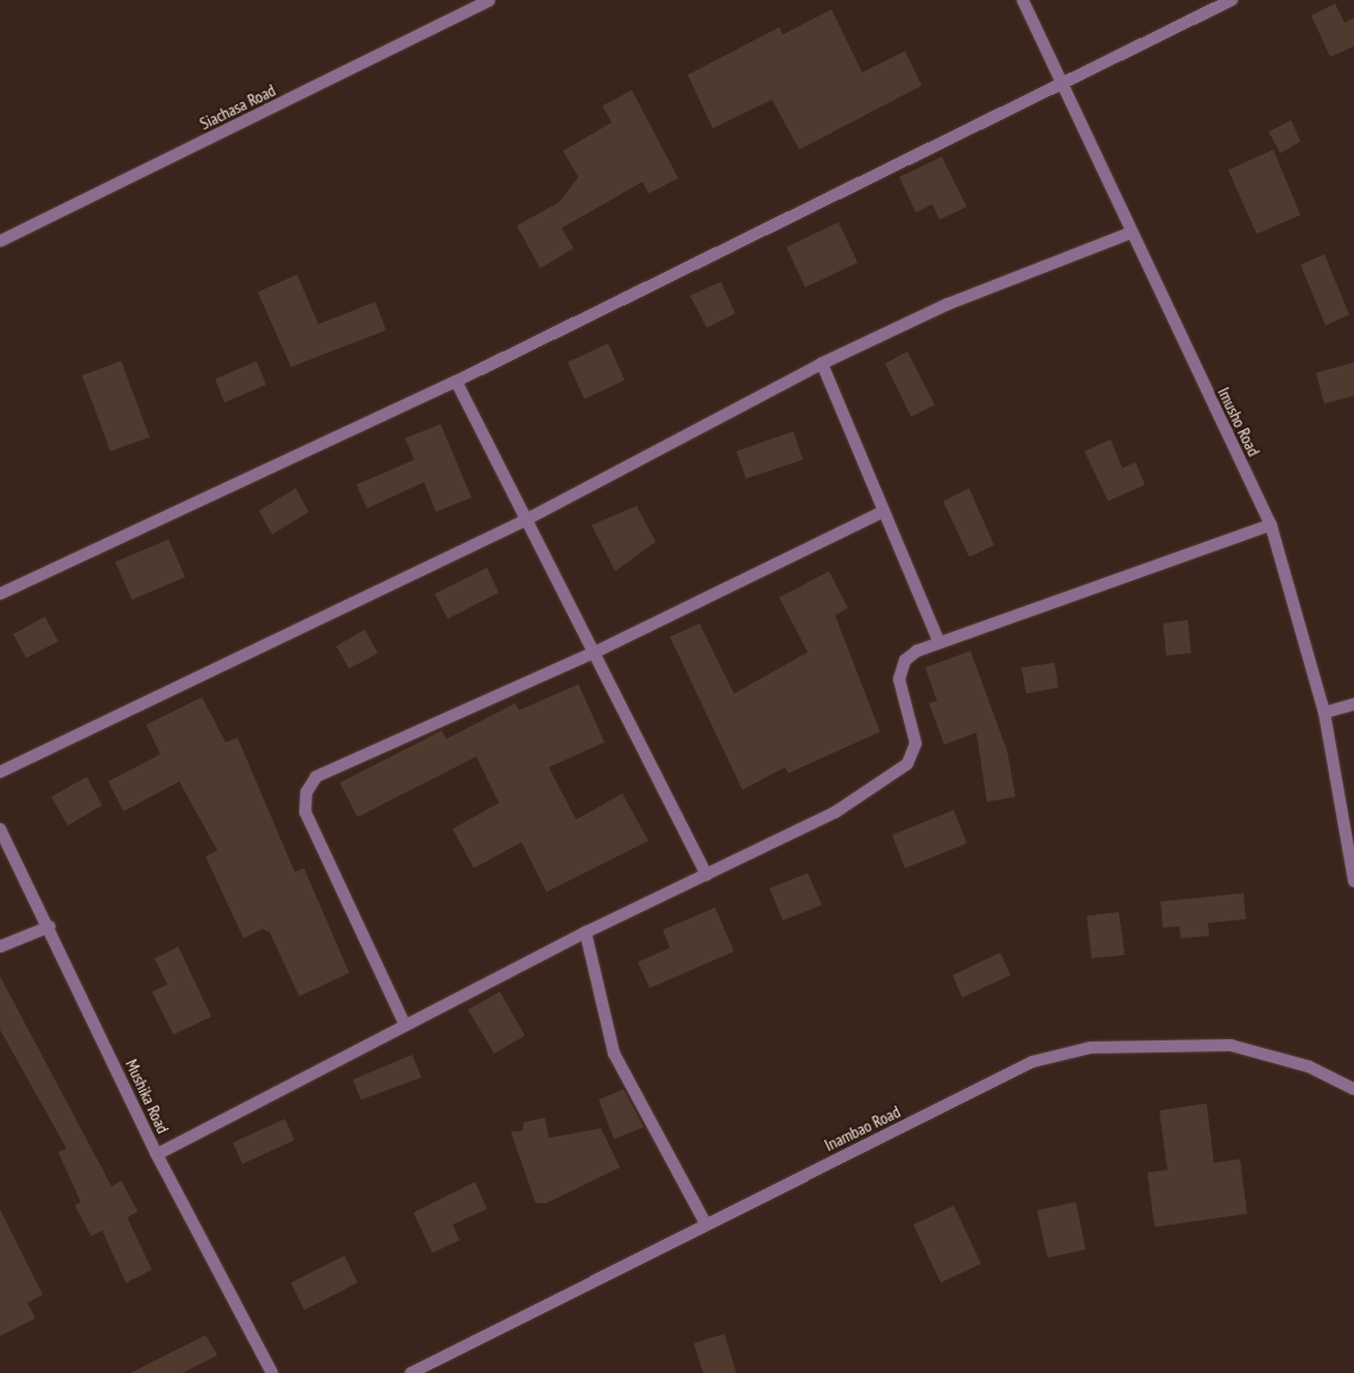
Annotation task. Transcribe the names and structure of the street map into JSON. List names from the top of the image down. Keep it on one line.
{"streets":{"street":["Siachasa Road","Imusho Road","Mushika Road","Inambao Road"]}}
